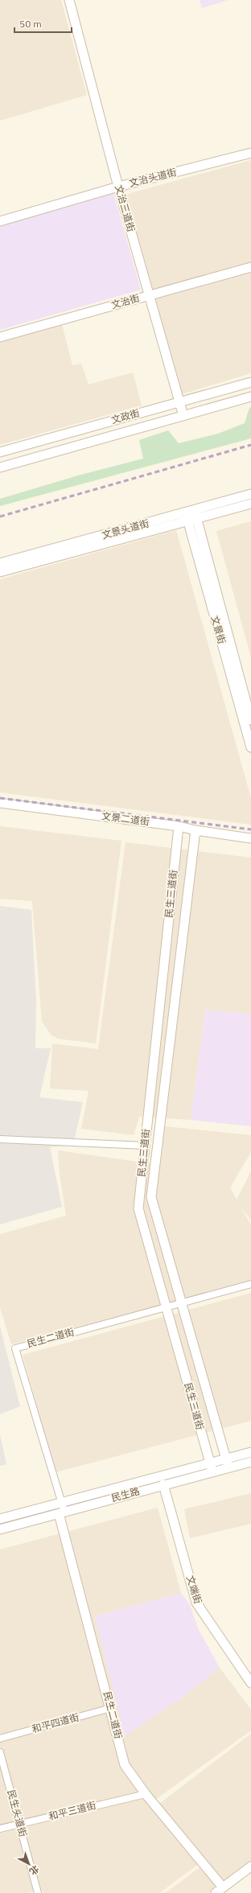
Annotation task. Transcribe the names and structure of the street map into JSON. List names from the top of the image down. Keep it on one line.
{"streets":{"street":["文治头道街","文治三道街","文治街","文政街","文景头道街","文景街","文景二道街","民生三道街","民生二道街","民生路","文端街","和平四道街","和平三道街","民生头道街"]},"crossings":[["文治头道街","文治三道街"],["文治三道街","文治街"],["文治三道街","文政街"],["文景头道街","文景街"],["文景二道街","民生三道街"],["民生三道街","民生二道街"],["民生三道街","民生路"],["民生二道街","民生路"],["民生二道街","和平四道街"],["民生二道街","和平三道街"],["民生路","文端街"],["和平三道街","民生头道街"]],"scale_bar":"50 m","north":"bottom right"}
